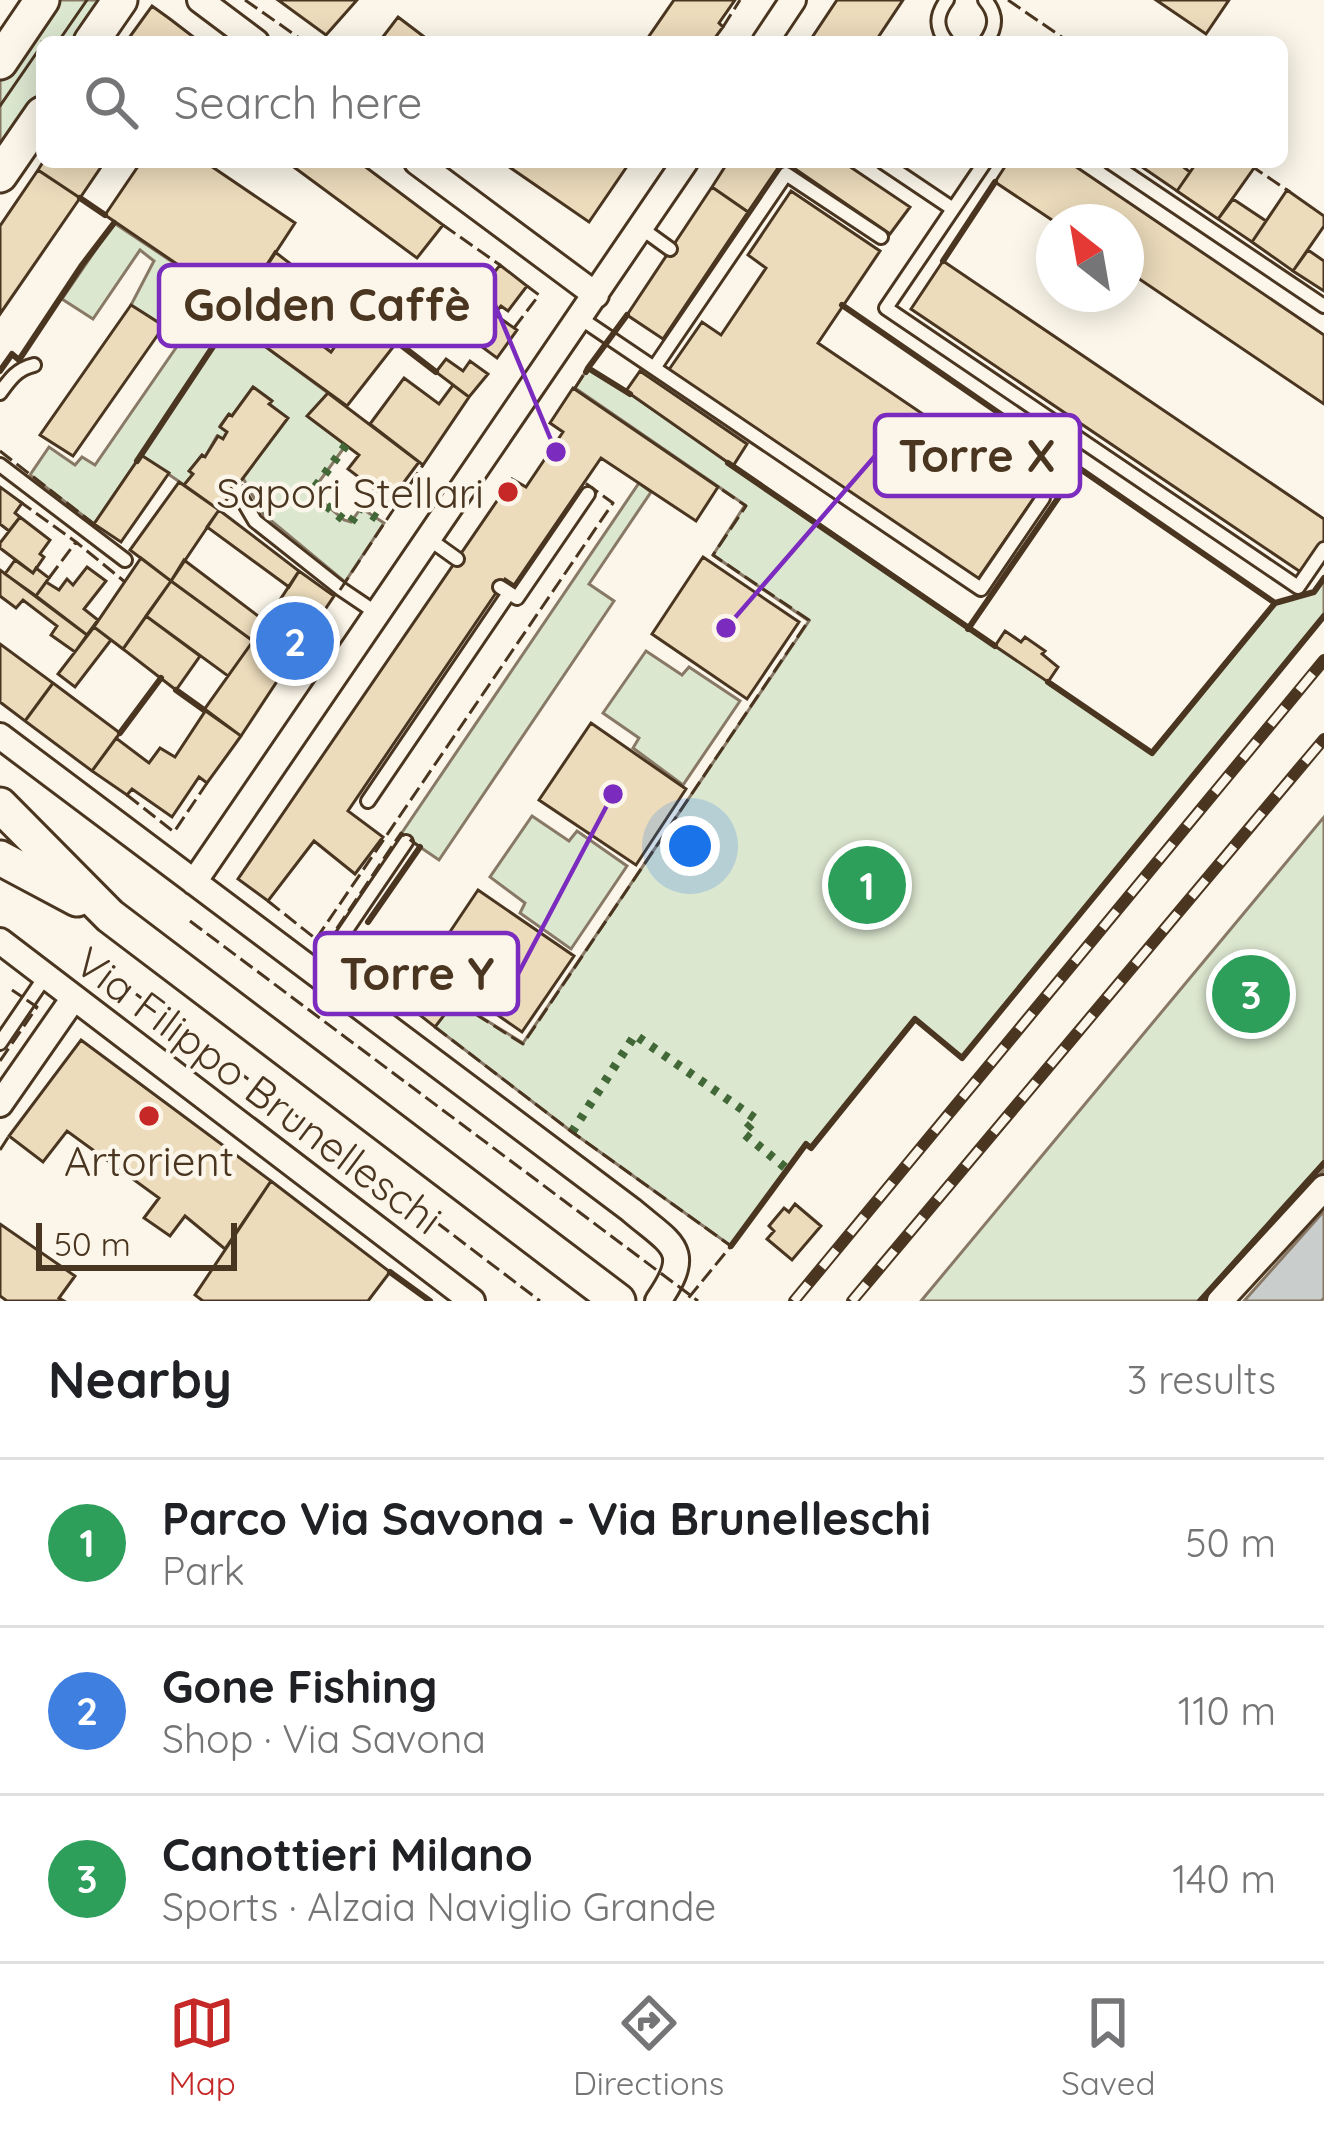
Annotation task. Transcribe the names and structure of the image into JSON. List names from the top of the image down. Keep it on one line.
{"streets":{"street":["Via Filippo Brunelleschi"]},"places":["Golden Caffè","Sapori Stellari","Torre X","Torre Y","Artorient"],"scale_bar":"50 m","north":"top left","page":{"search":"Search here","pins":["2","1","3"],"scale":"50 m","heading":["Nearby","3 results"],"list":[{"mark":"1","name":"Parco Via Savona - Via Brunelleschi","note":"Park","value":"50 m"},{"mark":"2","name":"Gone Fishing","note":"Shop · Via Savona","value":"110 m"},{"mark":"3","name":"Canottieri Milano","note":"Sports · Alzaia Naviglio Grande","value":"140 m"}],"nav":["Map","Directions","Saved"]}}
